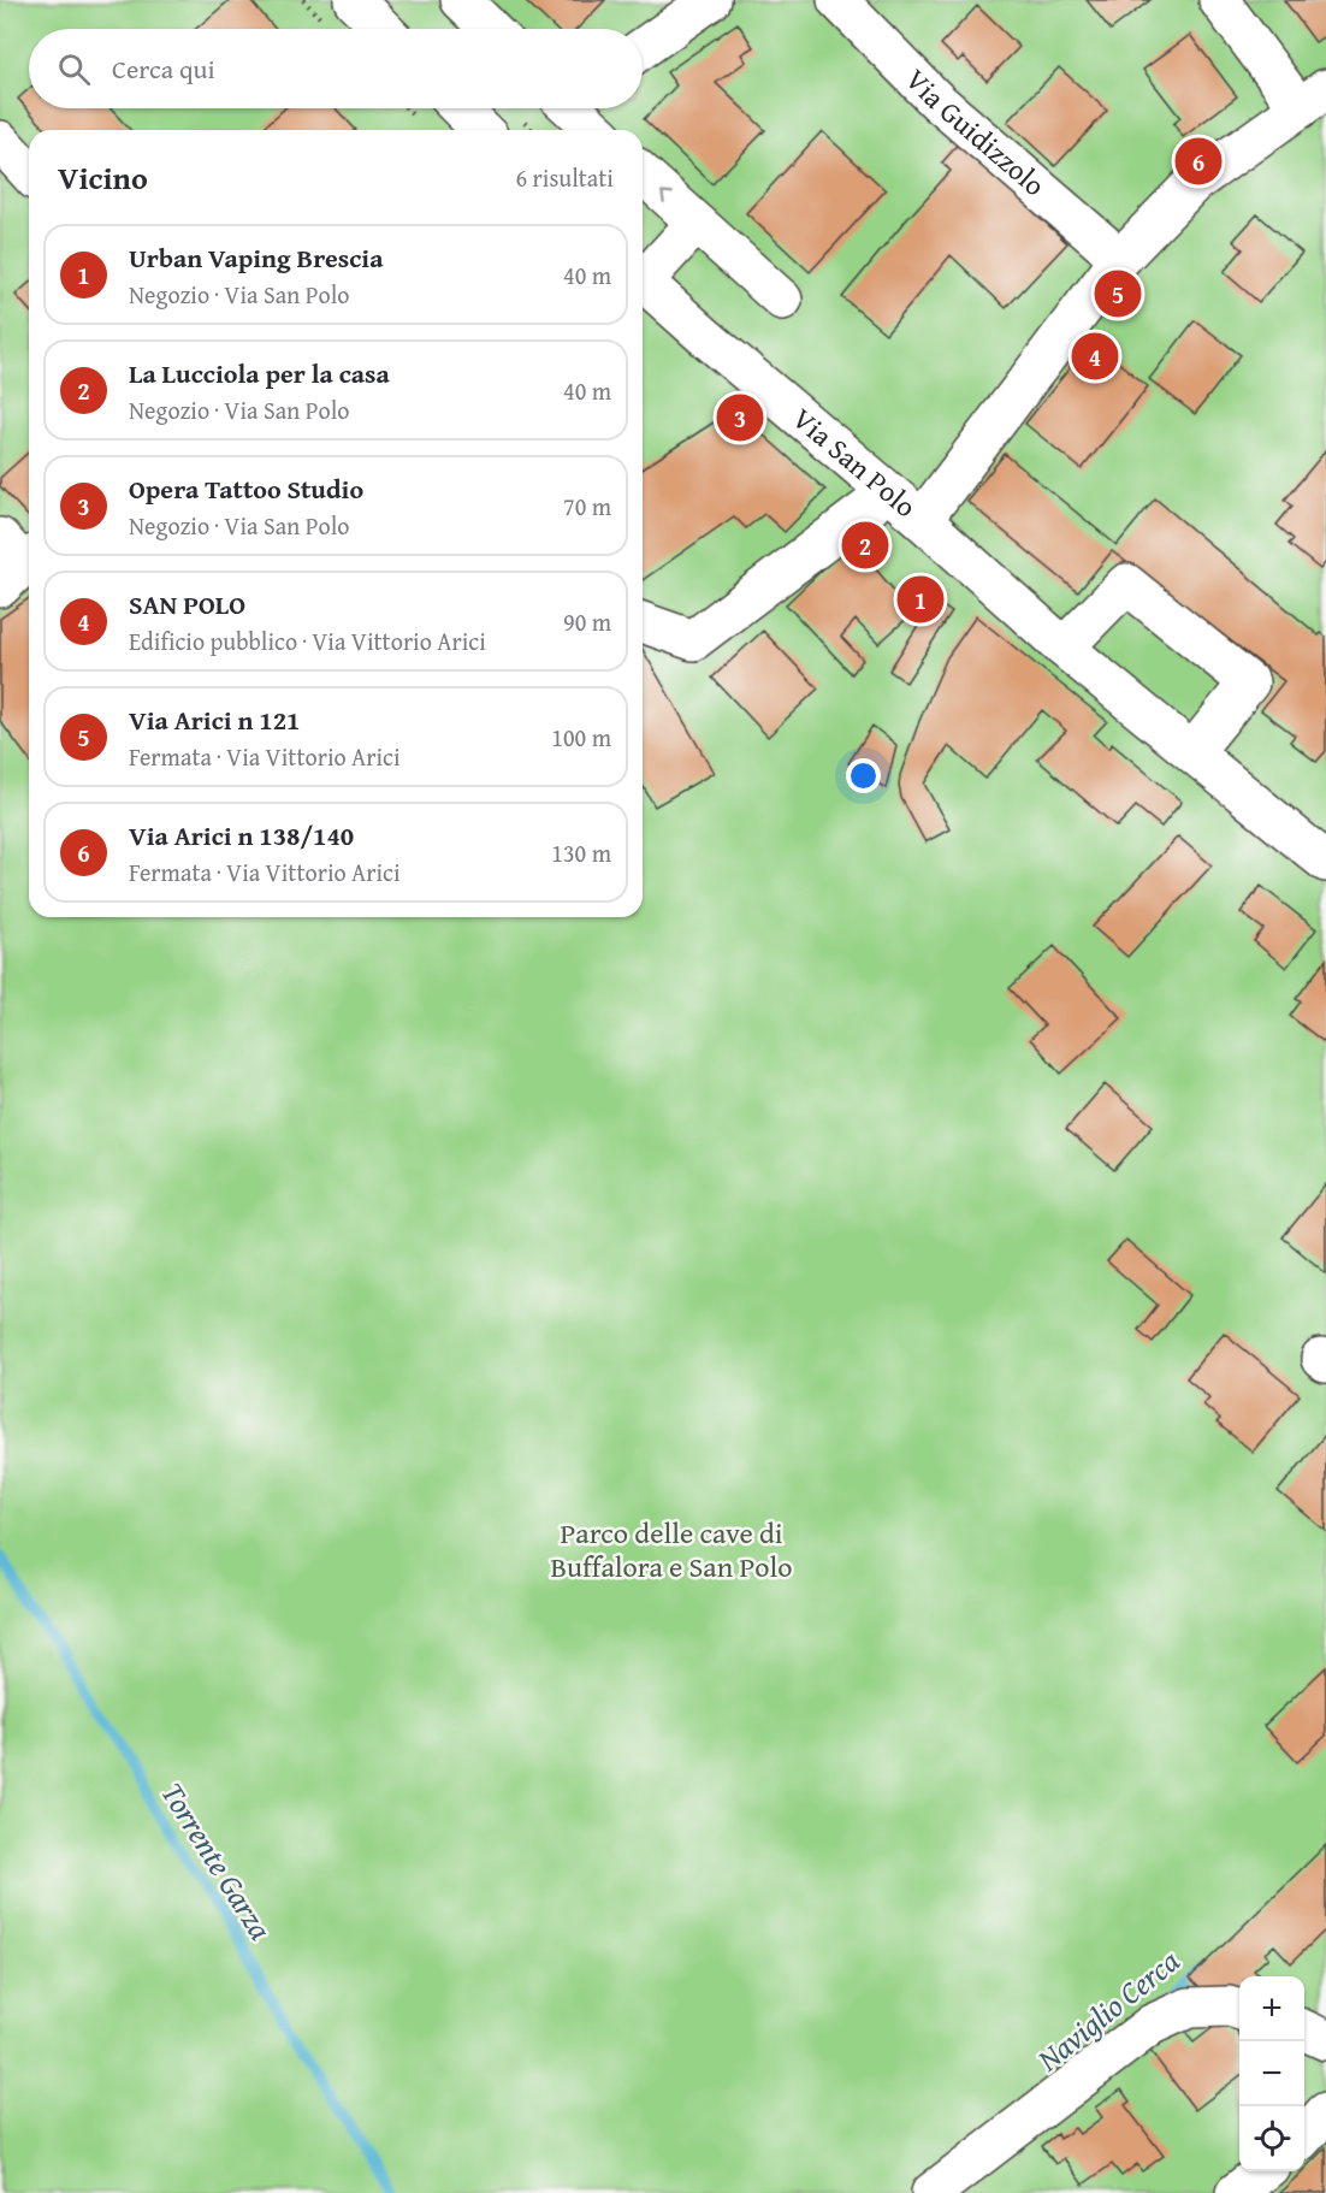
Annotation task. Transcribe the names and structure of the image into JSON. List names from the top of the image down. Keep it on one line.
{"streets":{"street":["Via Guidizzolo","Via San Polo"]},"water":["Torrente Garza","Naviglio Cerca"],"parks":["Parco delle cave di Buffalora e San Polo"],"page":{"search":"Cerca qui","heading":["Vicino","6 risultati"],"pins":["6","5","4","3","2","1"],"list":[{"mark":"1","name":"Urban Vaping Brescia","note":"Negozio · Via San Polo","value":"40 m"},{"mark":"2","name":"La Lucciola per la casa","note":"Negozio · Via San Polo","value":"40 m"},{"mark":"3","name":"Opera Tattoo Studio","note":"Negozio · Via San Polo","value":"70 m"},{"mark":"4","name":"SAN POLO","note":"Edificio pubblico · Via Vittorio Arici","value":"90 m"},{"mark":"5","name":"Via Arici n 121","note":"Fermata · Via Vittorio Arici","value":"100 m"},{"mark":"6","name":"Via Arici n 138/140","note":"Fermata · Via Vittorio Arici","value":"130 m"}],"map_buttons":["+","−"]}}
